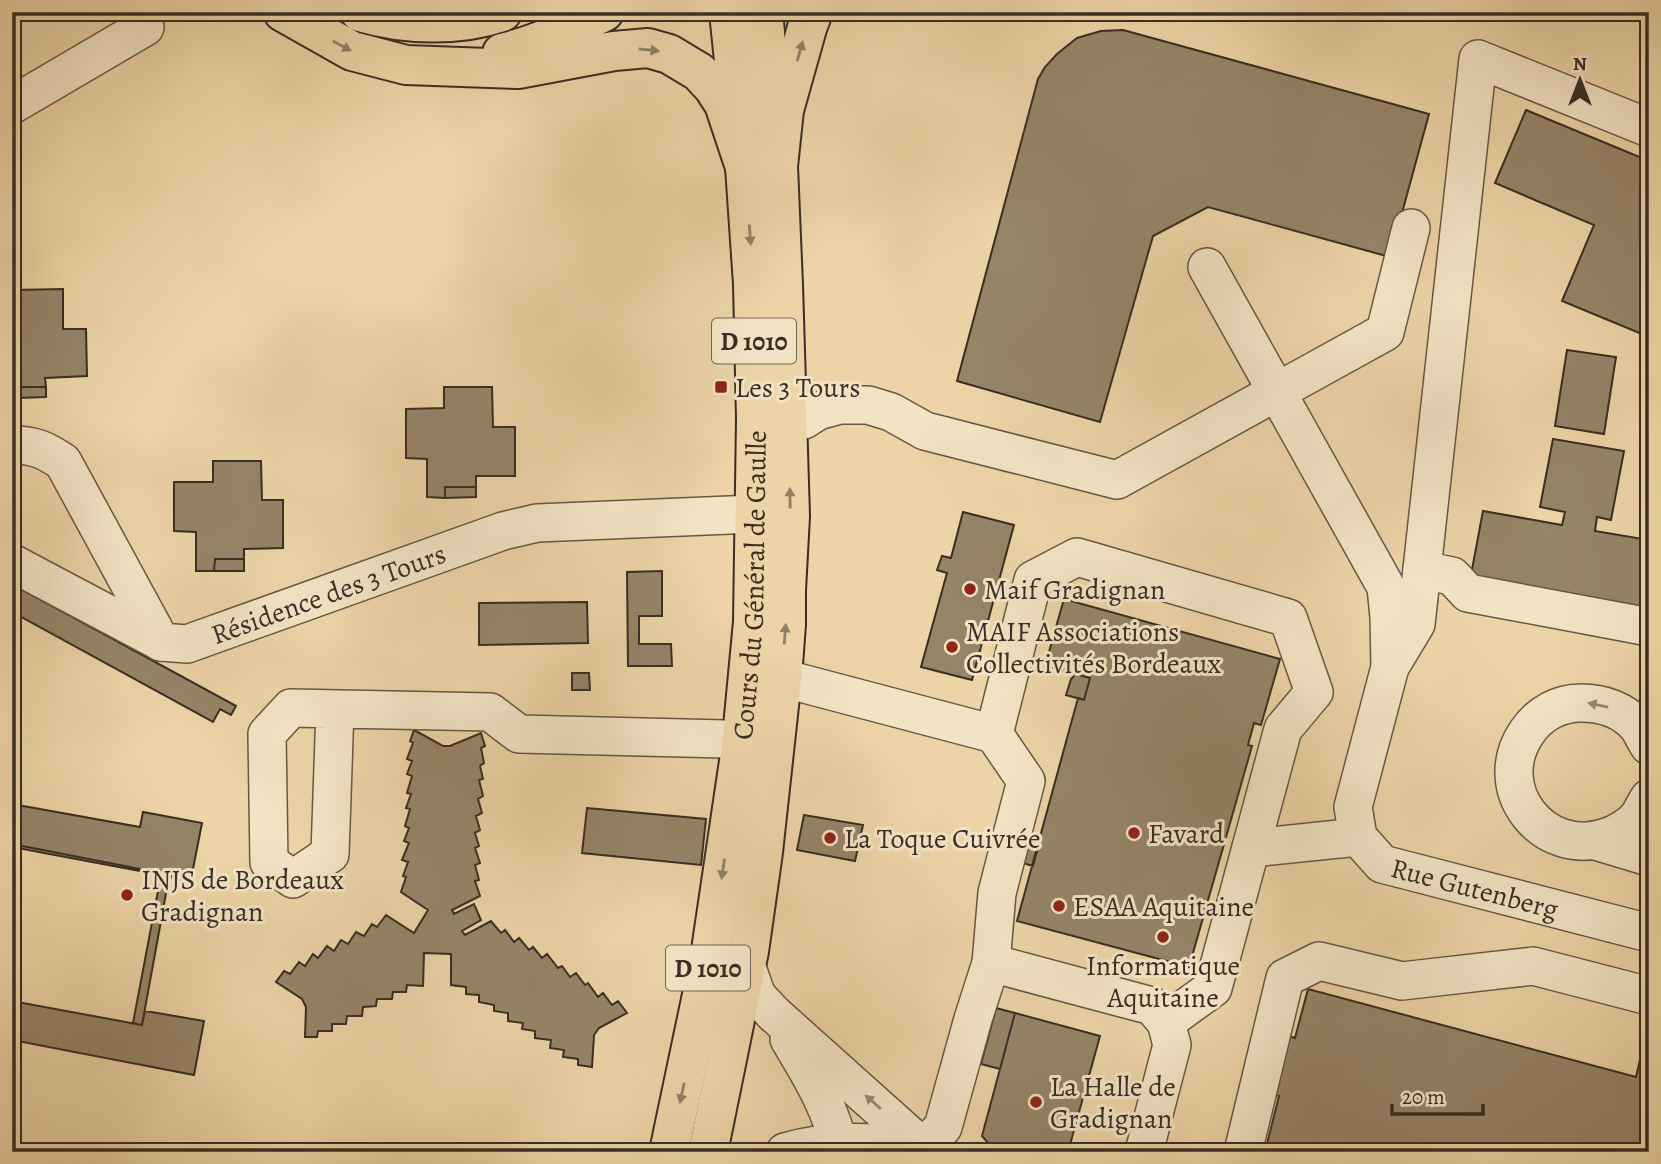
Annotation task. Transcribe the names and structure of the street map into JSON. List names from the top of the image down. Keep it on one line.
{"streets":{"main road":["D 1010","Cours du Général de Gaulle"],"street":["Résidence des 3 Tours","Rue Gutenberg"]},"crossings":[["Cours du Général de Gaulle","Résidence des 3 Tours"]],"places":{"transit":["Les 3 Tours"],"other":["Maif Gradignan","MAIF Associations Collectivités Bordeaux","Favard","La Toque Cuivrée","INJS de Bordeaux Gradignan","ESAA Aquitaine","Informatique Aquitaine","La Halle de Gradignan"]},"scale_bar":"20 m","north":"top"}
